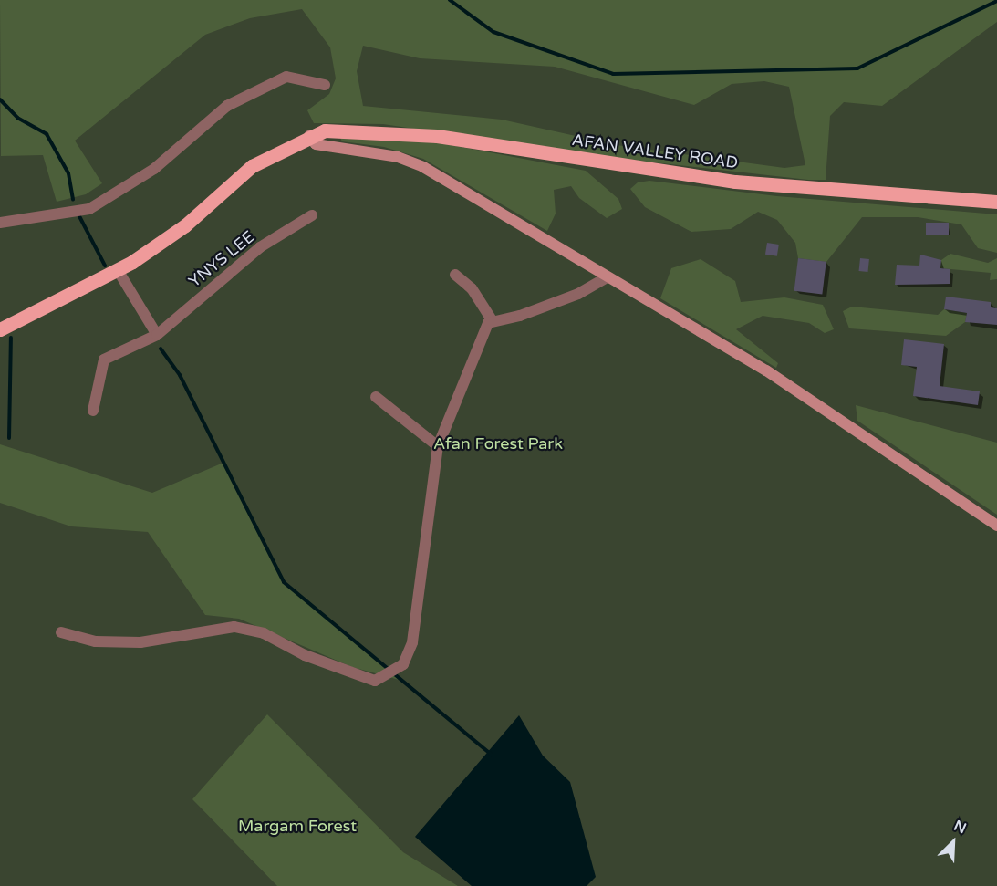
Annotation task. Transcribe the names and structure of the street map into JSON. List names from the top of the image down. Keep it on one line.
{"streets":{"main road":["AFAN VALLEY ROAD"],"street":["YNYS LEE"]},"parks":["Afan Forest Park","Margam Forest"],"north":"top right"}
